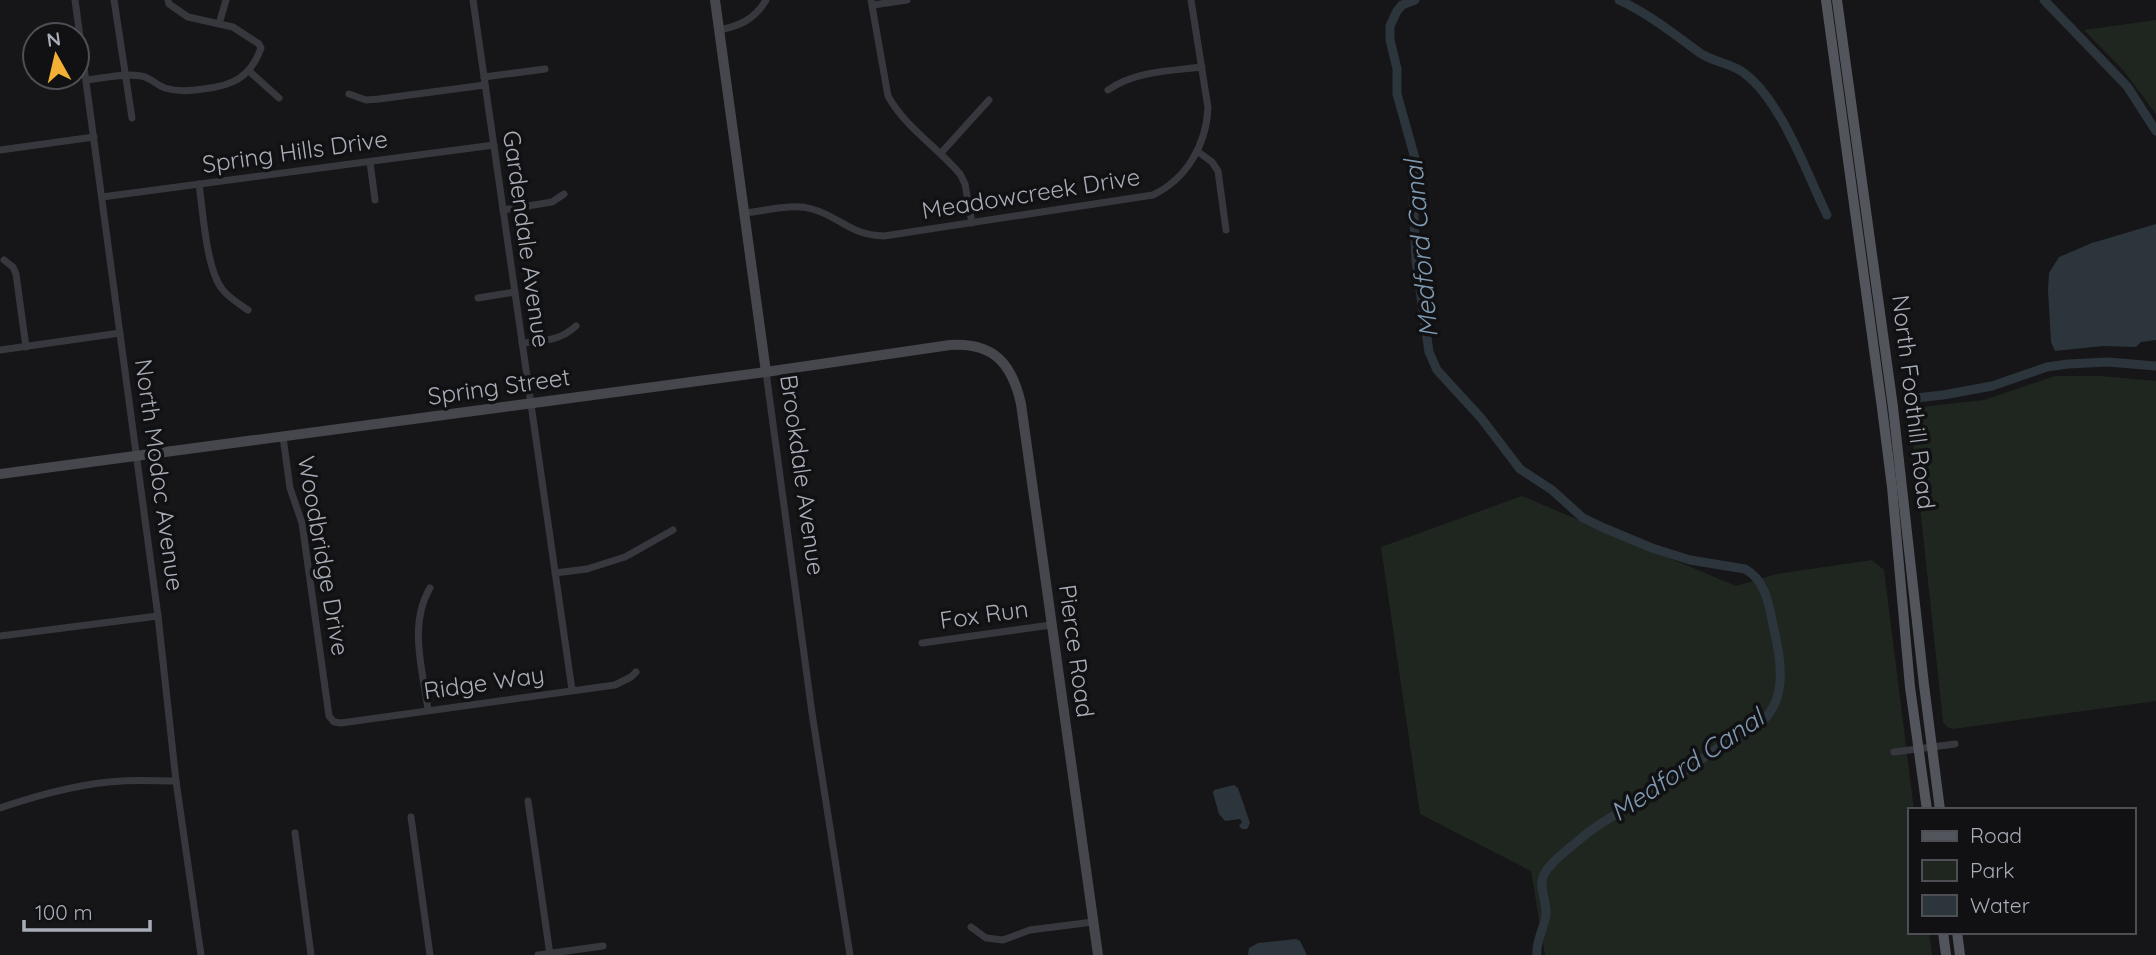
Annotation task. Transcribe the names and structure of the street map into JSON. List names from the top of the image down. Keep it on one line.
{"streets":{"main road":["North Foothill Road"],"street":["Spring Hills Drive","Meadowcreek Drive","Gardendale Avenue","Spring Street","North Modoc Avenue","Brookdale Avenue","Woodbridge Drive","Fox Run","Pierce Road","Ridge Way"]},"crossings":[["Spring Hills Drive","Gardendale Avenue"],["Spring Hills Drive","North Modoc Avenue"],["Meadowcreek Drive","Brookdale Avenue"],["Gardendale Avenue","Spring Street"],["Gardendale Avenue","Ridge Way"],["Spring Street","North Modoc Avenue"],["Spring Street","Brookdale Avenue"],["Spring Street","Woodbridge Drive"],["Spring Street","Pierce Road"],["Woodbridge Drive","Ridge Way"],["Fox Run","Pierce Road"]],"water":["Medford Canal"],"legend":["Road","Park","Water"],"scale_bar":"100 m","north":"top"}
